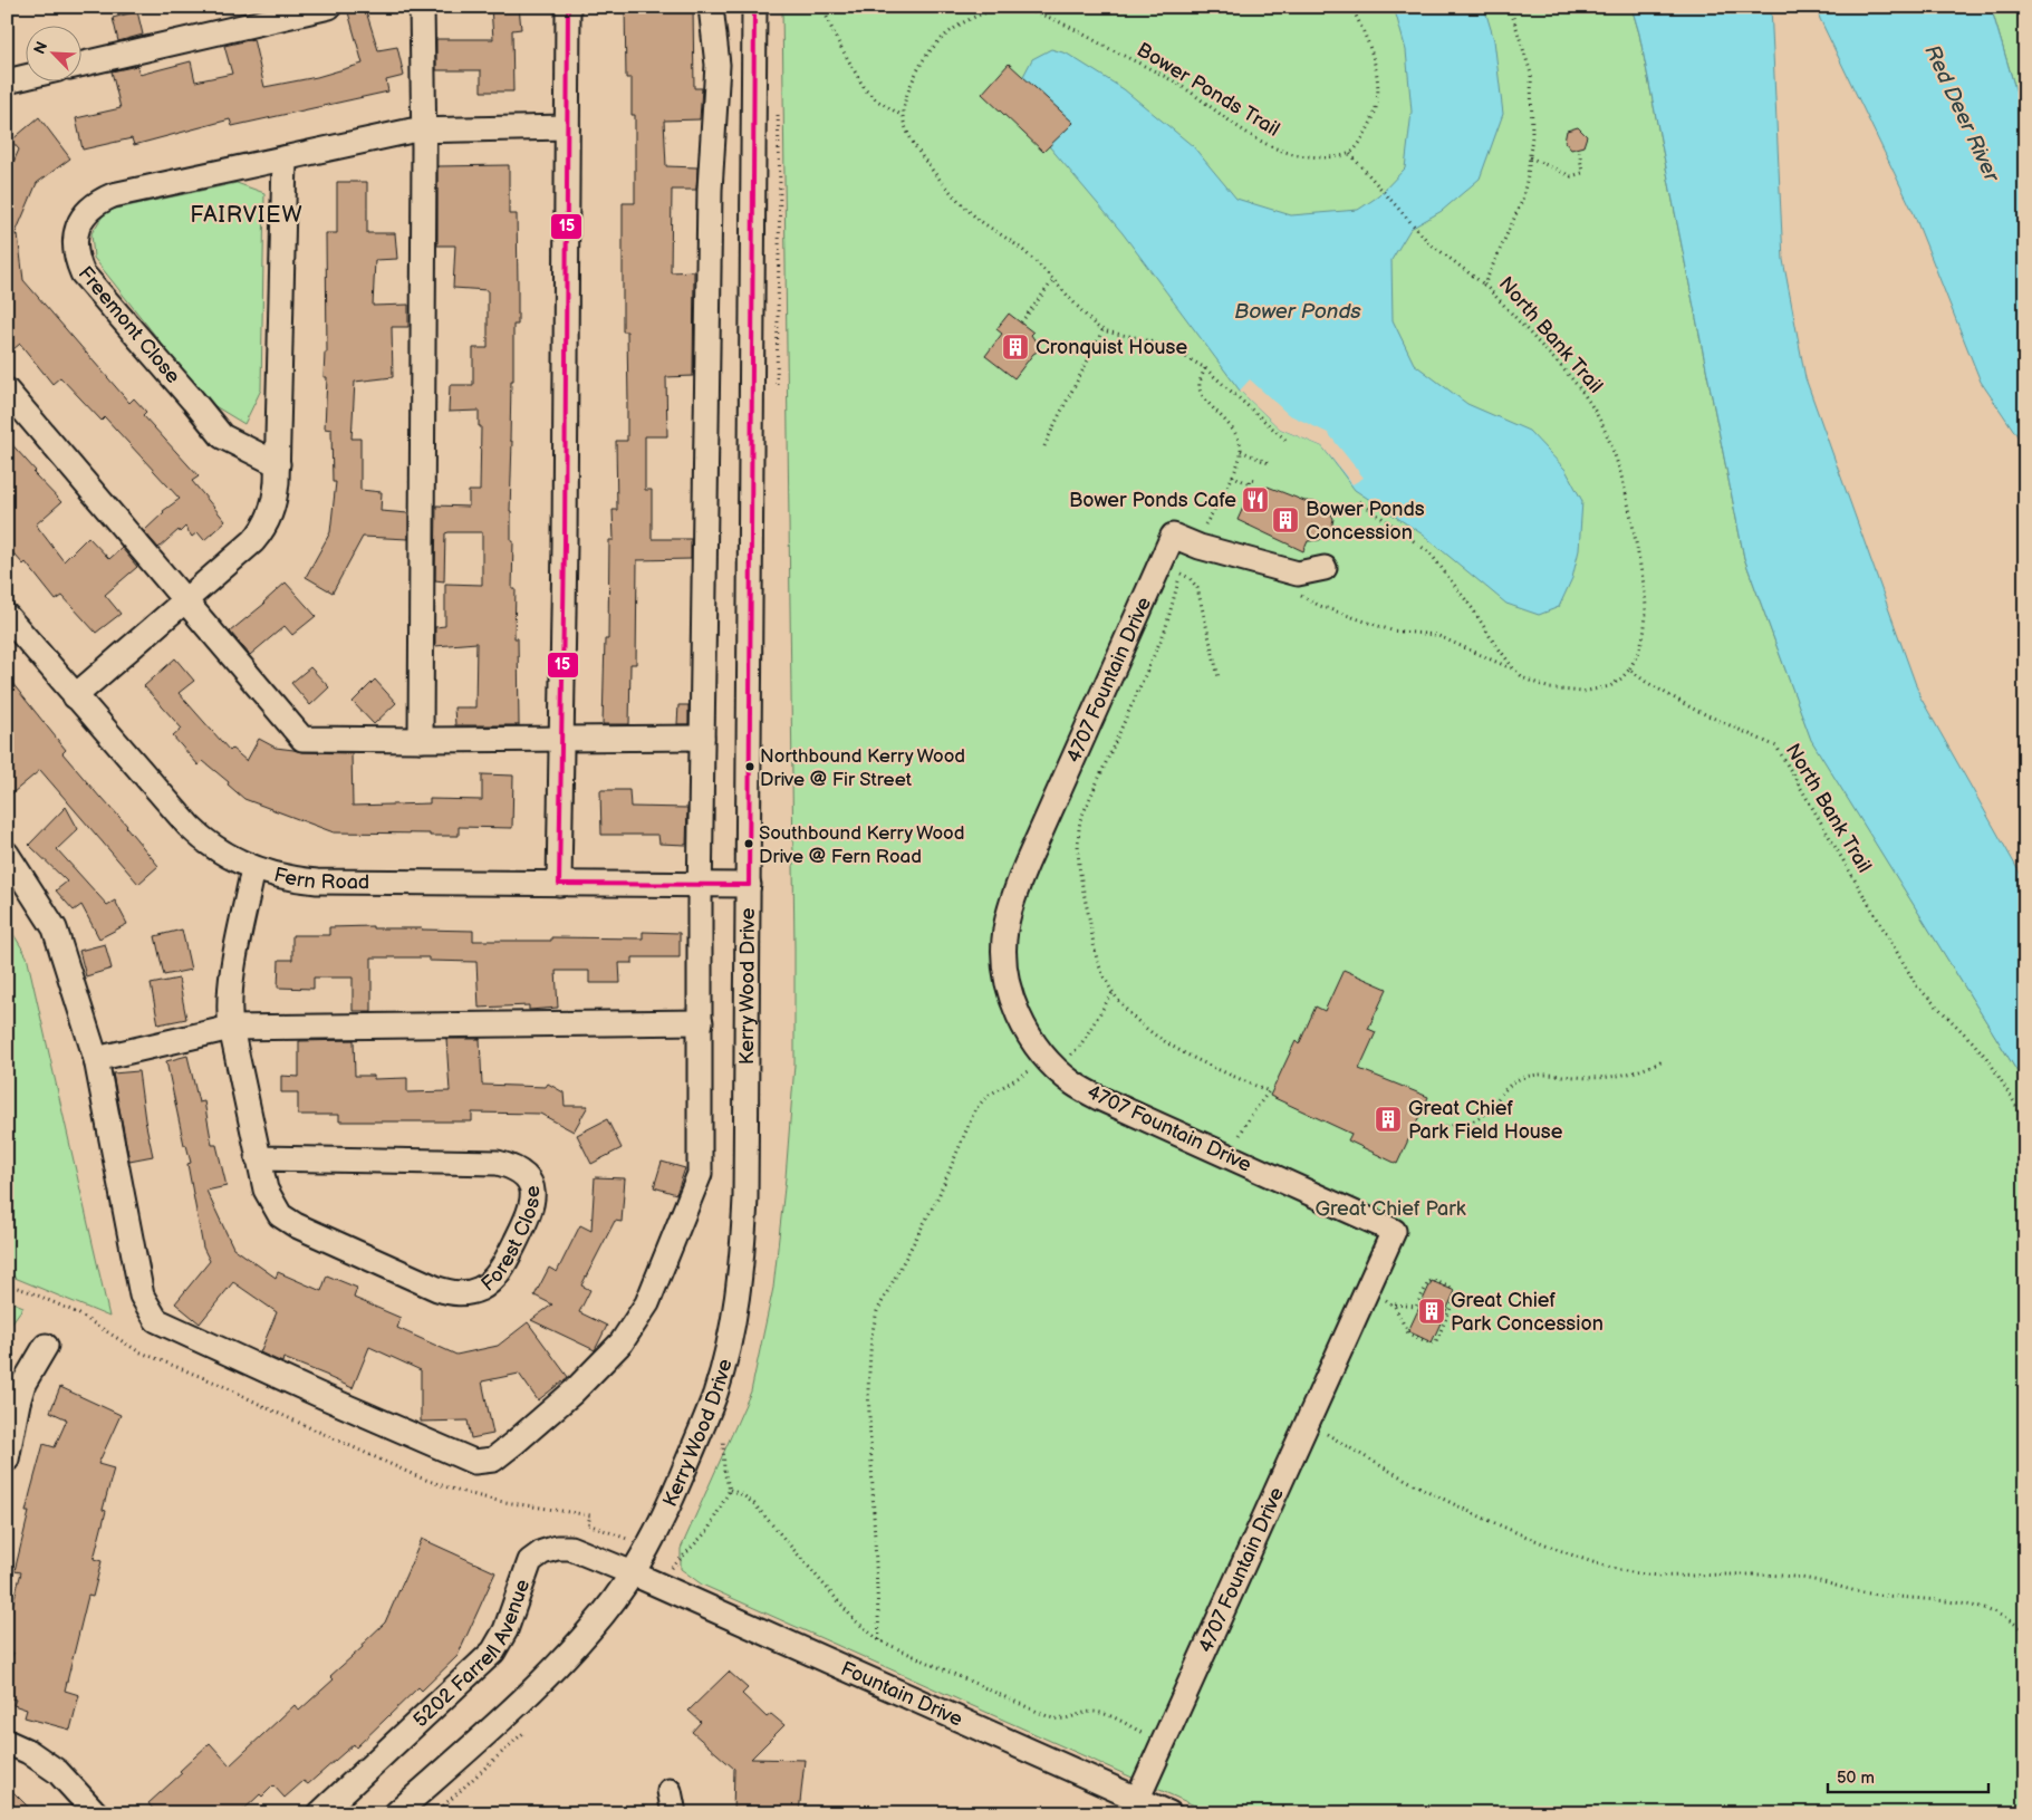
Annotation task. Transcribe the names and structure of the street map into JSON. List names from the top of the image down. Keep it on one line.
{"streets":{"street":["Freemont Close","4707 Fountain Drive","Fern Road","Kerry Wood Drive","Forest Close","5202 Farrell Avenue","Fountain Drive"],"path":["Bower Ponds Trail","North Bank Trail"]},"crossings":[["4707 Fountain Drive","Fountain Drive"],["Fern Road","Kerry Wood Drive"],["Fern Road","Forest Close"],["Kerry Wood Drive","5202 Farrell Avenue"],["Kerry Wood Drive","Fountain Drive"],["5202 Farrell Avenue","Fountain Drive"]],"districts":["FAIRVIEW"],"water":["Red Deer River","Bower Ponds"],"parks":["Great Chief Park"],"places":{"building":["Cronquist House","Bower Ponds Concession","Great Chief Park Field House","Great Chief Park Concession"],"restaurant":["Bower Ponds Cafe"],"other":["Northbound Kerry Wood Drive @ Fir Street","Southbound Kerry Wood Drive @ Fern Road"]},"lines":["transit line 15"],"scale_bar":"50 m","north":"top left"}
